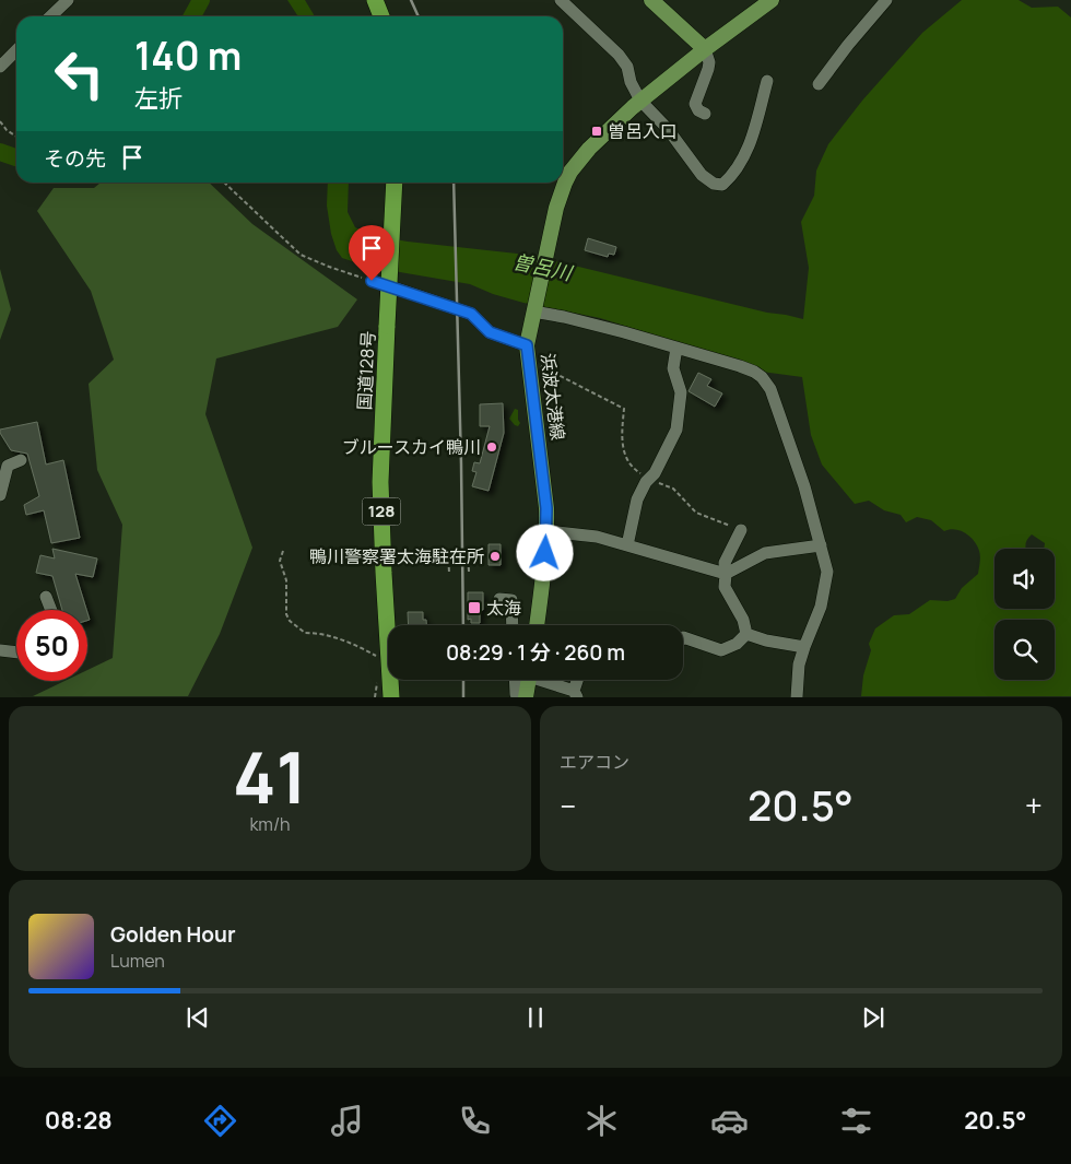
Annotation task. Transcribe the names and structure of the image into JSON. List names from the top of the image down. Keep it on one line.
{"streets":{"highway":["国道128号","128"],"main road":["浜波太港線"]},"water":["曽呂川"],"places":{"transit":["曽呂入口","太海"],"other":["ブルースカイ鴨川","鴨川警察署太海駐在所"]},"page":{"turn":["140 m","左折"],"then":"その先","limit":"50","trip":"08:29 · 1 分 · 260 m","tile":[["41","km/h"],"エアコン"],"heat":["−","20.5°","+"],"song":["Golden Hour","Lumen"],"tabs":["08:28","20.5°"]}}
